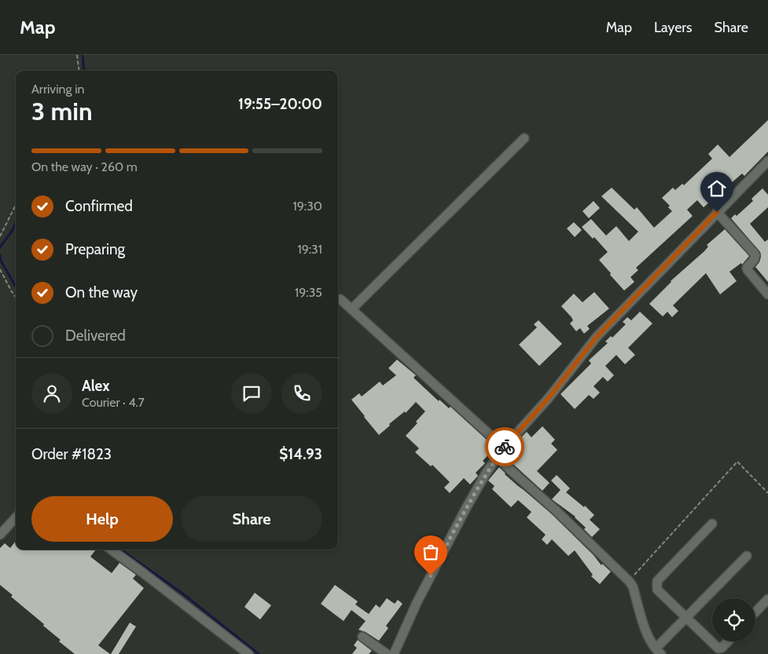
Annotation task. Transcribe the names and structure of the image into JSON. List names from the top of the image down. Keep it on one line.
{"page":{"header":"Map","nav":["Map","Layers","Share"],"heading":["3 min","Arriving in","19:55–20:00"],"panel":["Alex","Courier · 4.7","Order #1823","$14.93"],"bar":"On the way · 260 m","list":[["Confirmed","19:30"],["Preparing","19:31"],["On the way","19:35"],"Delivered"],"buttons":["Help","Share"]}}
